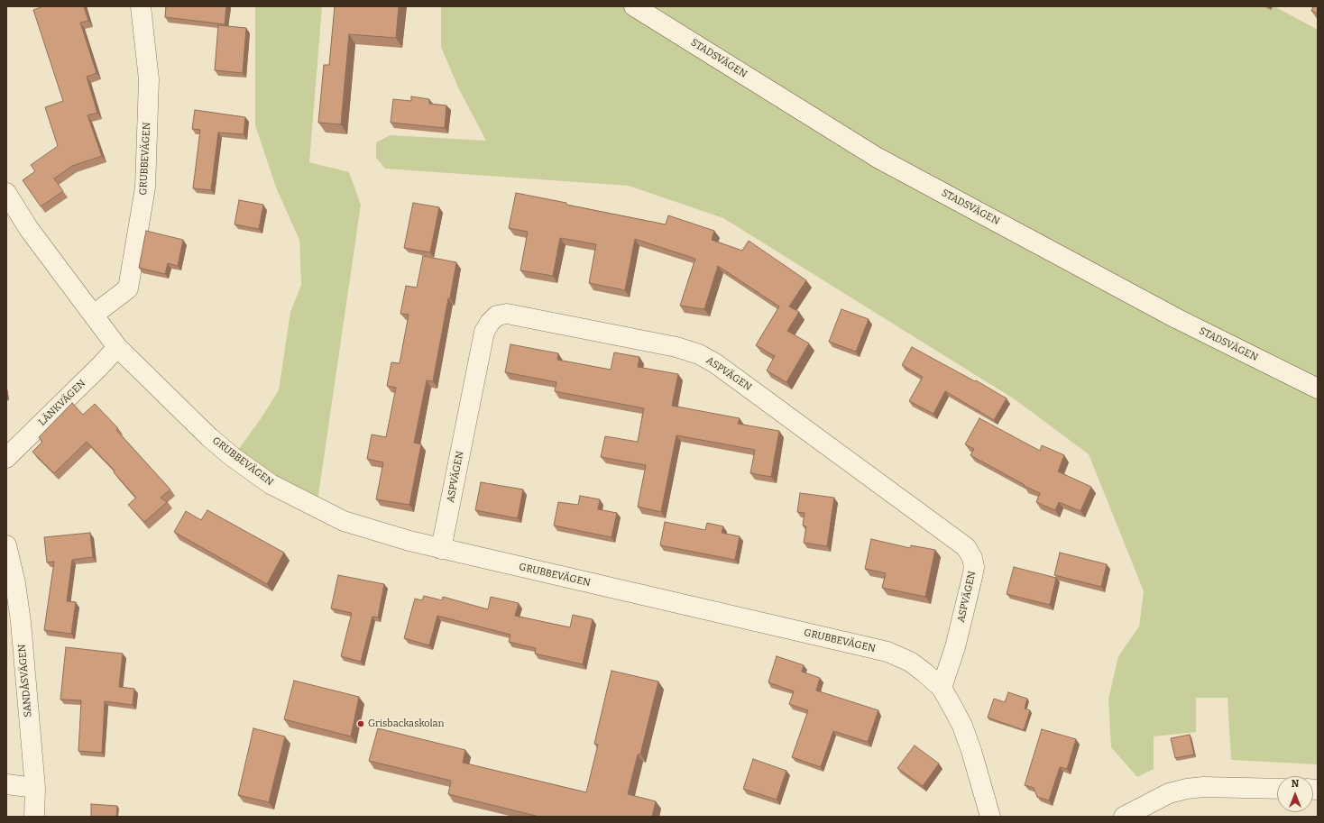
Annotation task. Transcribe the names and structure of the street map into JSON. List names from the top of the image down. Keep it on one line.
{"streets":{"street":["STADSVÄGEN","GRUBBEVÄGEN","ASPVÄGEN","LÄNKVÄGEN","SANDÅSVÄGEN"]},"crossings":[["GRUBBEVÄGEN","ASPVÄGEN"],["GRUBBEVÄGEN","LÄNKVÄGEN"]],"places":["Grisbackaskolan"],"north":"top"}
